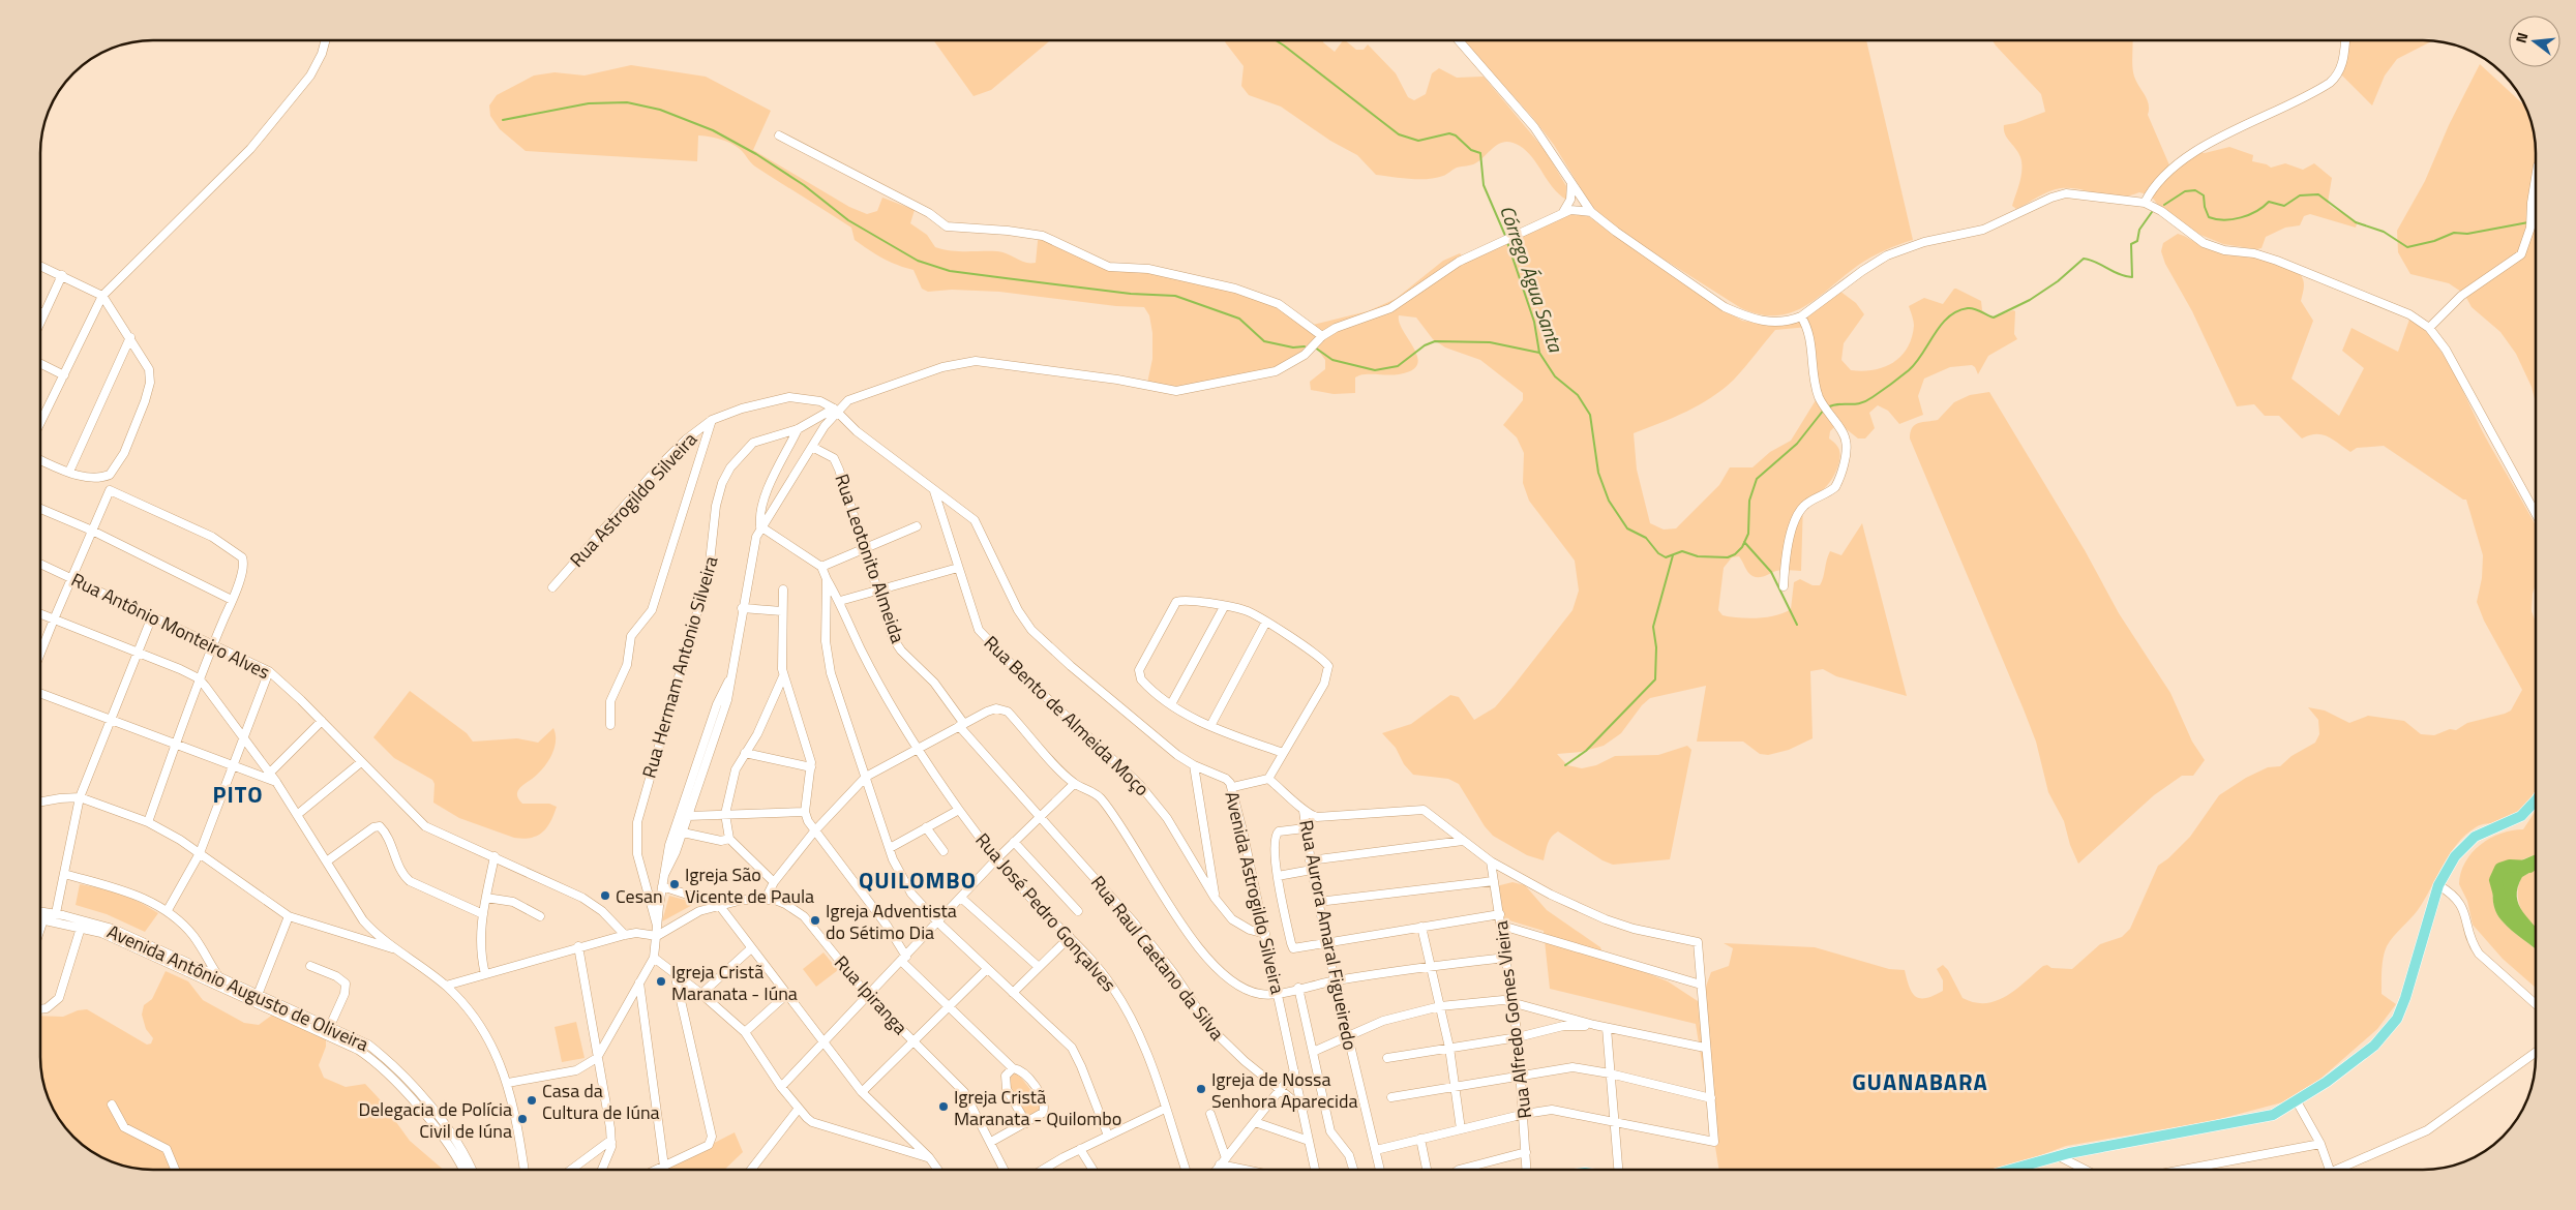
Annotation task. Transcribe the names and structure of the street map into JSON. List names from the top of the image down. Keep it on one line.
{"streets":{"street":["Rua Astrogildo Silveira","Rua Leotonito Almeida","Rua Antônio Monteiro Alves","Rua Hermam Antonio Silveira","Rua Bento de Almeida Moço","Avenida Astrogildo Silveira","Rua José Pedro Gonçalves","Rua Aurora Amaral Figueiredo","Rua Raul Caetano da Silva","Avenida Antônio Augusto de Oliveira","Rua Ipiranga","Rua Alfredo Gomes Vieira"]},"crossings":[["Rua Astrogildo Silveira","Rua Hermam Antonio Silveira"],["Rua Astrogildo Silveira","Avenida Astrogildo Silveira"],["Rua Leotonito Almeida","Rua Raul Caetano da Silva"],["Rua Hermam Antonio Silveira","Avenida Astrogildo Silveira"],["Rua Bento de Almeida Moço","Avenida Astrogildo Silveira"],["Avenida Astrogildo Silveira","Rua Raul Caetano da Silva"]],"districts":["PITO","QUILOMBO","GUANABARA"],"water":["Córrego Água Santa"],"places":["Igreja São Vicente de Paula","Cesan","Igreja Adventista do Sétimo Dia","Igreja Cristã Maranata - Iúna","Igreja de Nossa Senhora Aparecida","Casa da Cultura de Iúna","Igreja Cristã Maranata - Quilombo","Delegacia de Polícia Civil de Iúna"],"north":"left"}
